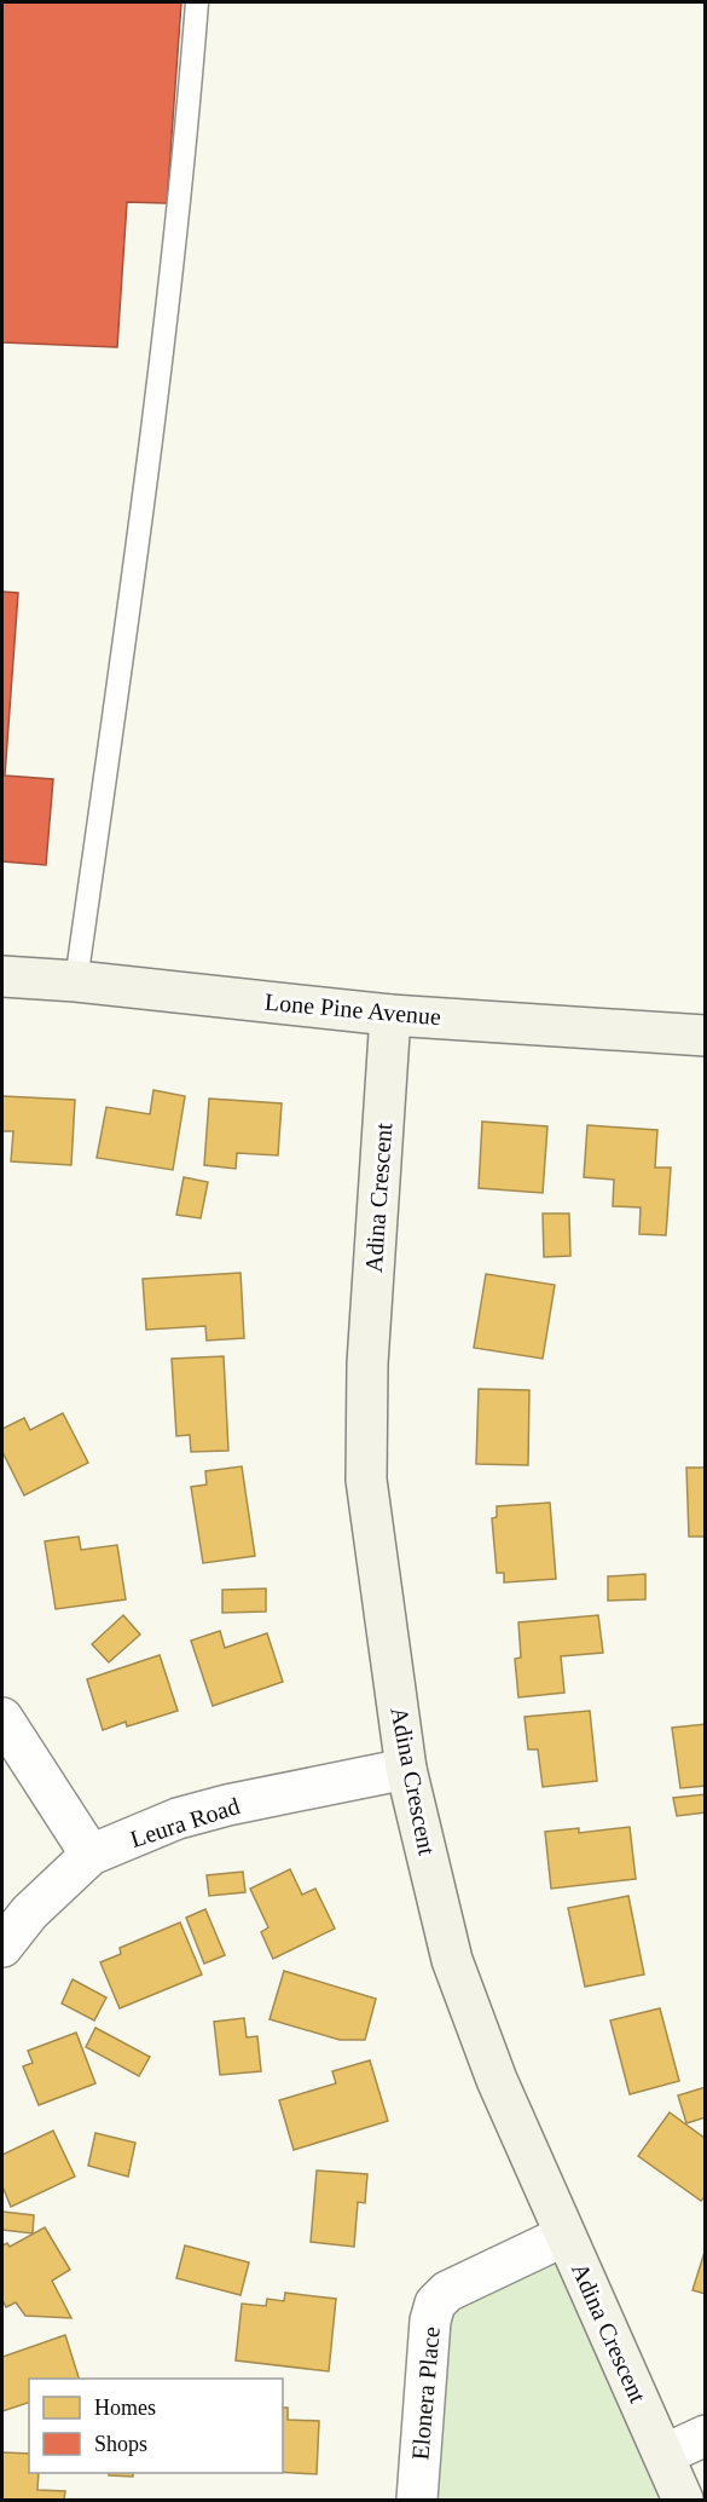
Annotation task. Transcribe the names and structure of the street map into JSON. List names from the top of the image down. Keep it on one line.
{"streets":{"street":["Lone Pine Avenue","Adina Crescent","Leura Road","Elonera Place"]},"crossings":[["Lone Pine Avenue","Adina Crescent"],["Adina Crescent","Leura Road"],["Adina Crescent","Elonera Place"]],"legend":["Homes","Shops"]}
